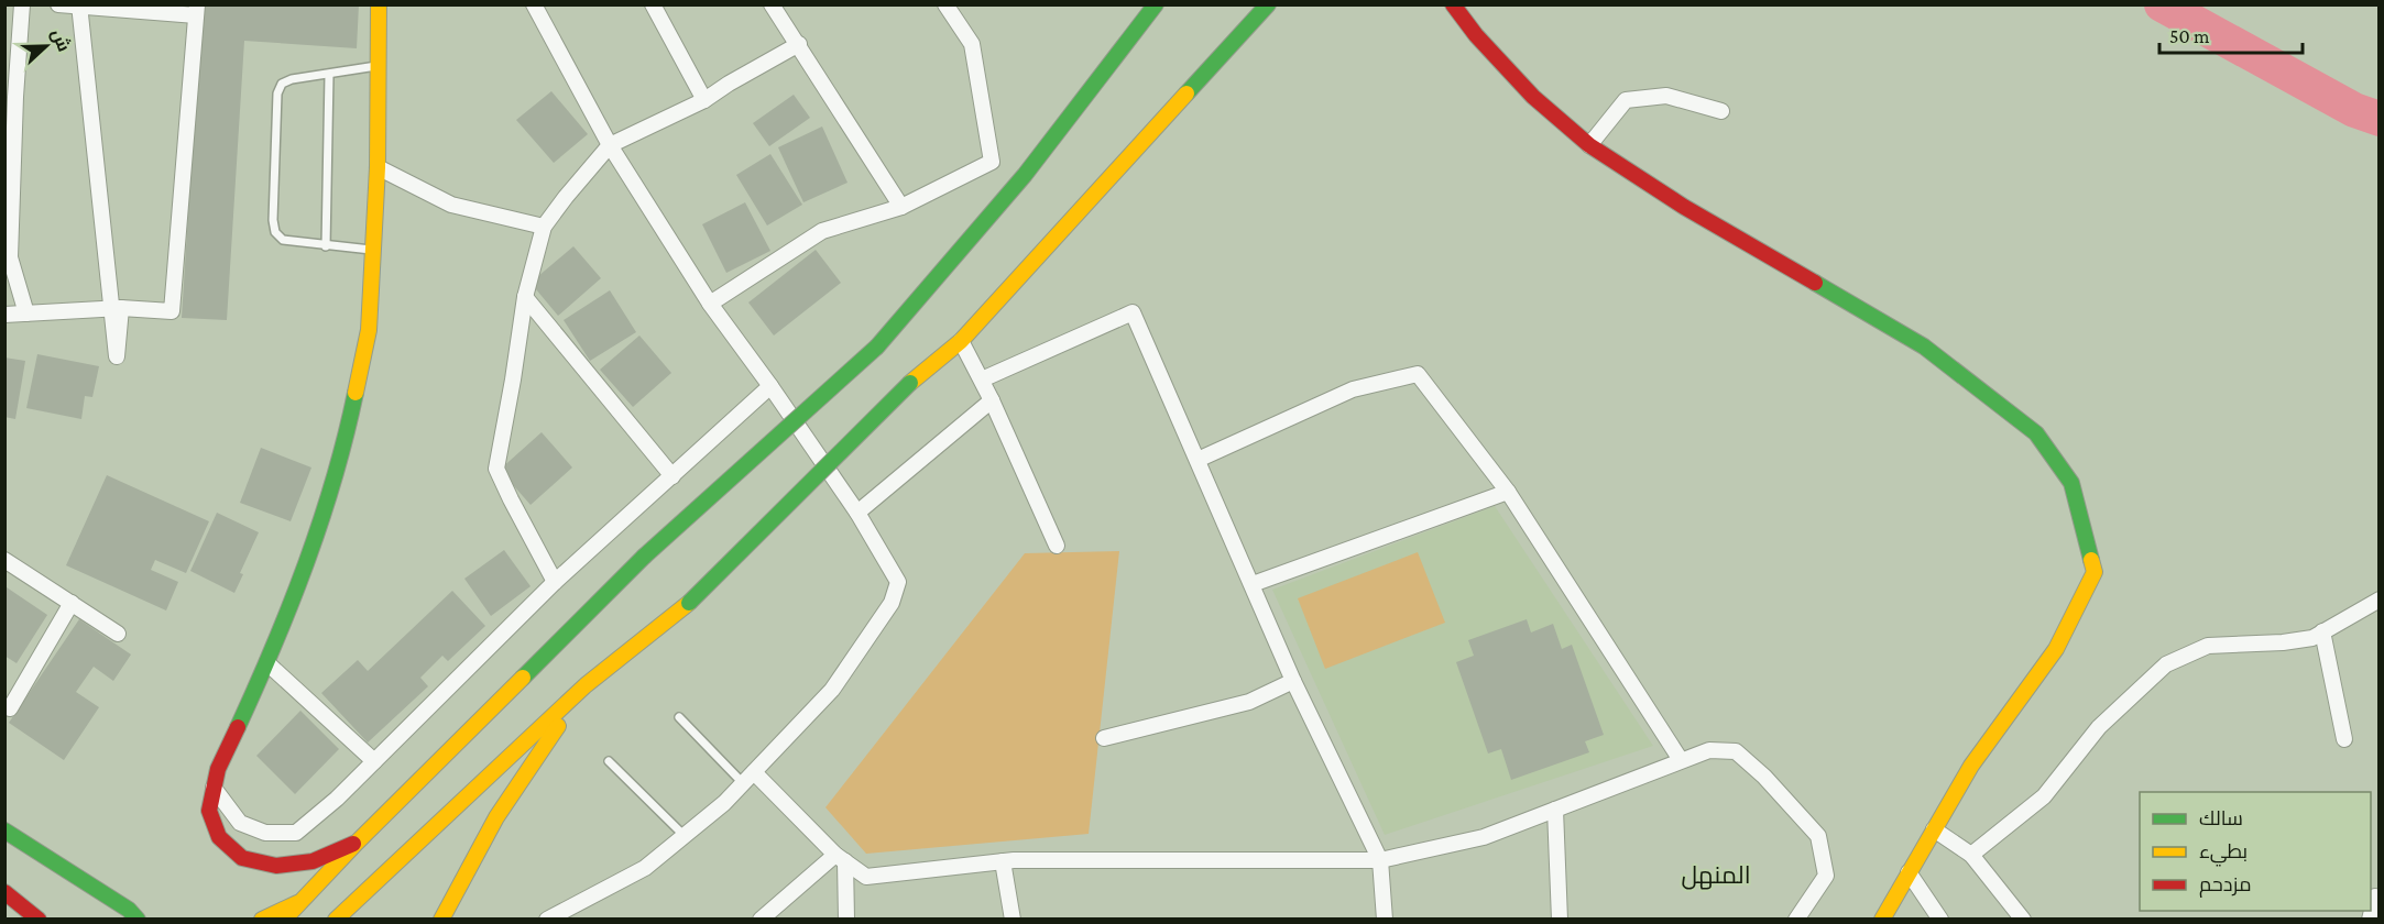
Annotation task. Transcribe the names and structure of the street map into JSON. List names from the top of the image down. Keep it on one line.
{"districts":["المنهل"],"legend":["سالك","بطيء","مزدحم"],"scale_bar":"50 m","north":"right"}
